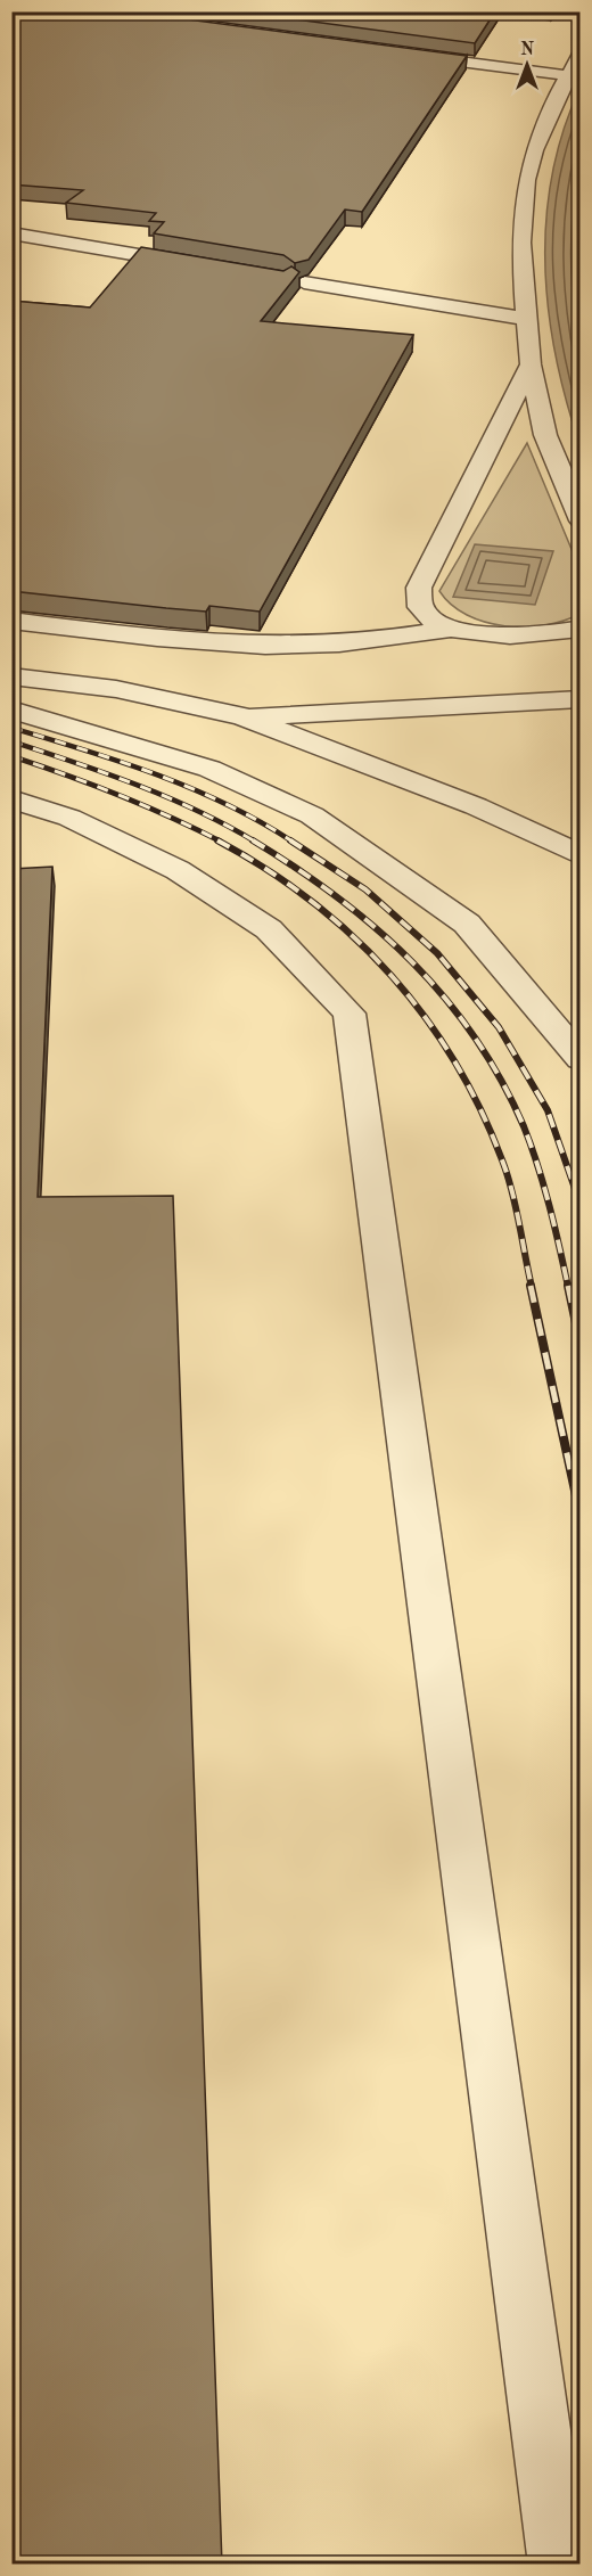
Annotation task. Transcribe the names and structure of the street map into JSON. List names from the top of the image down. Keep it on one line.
{"north":"top"}
